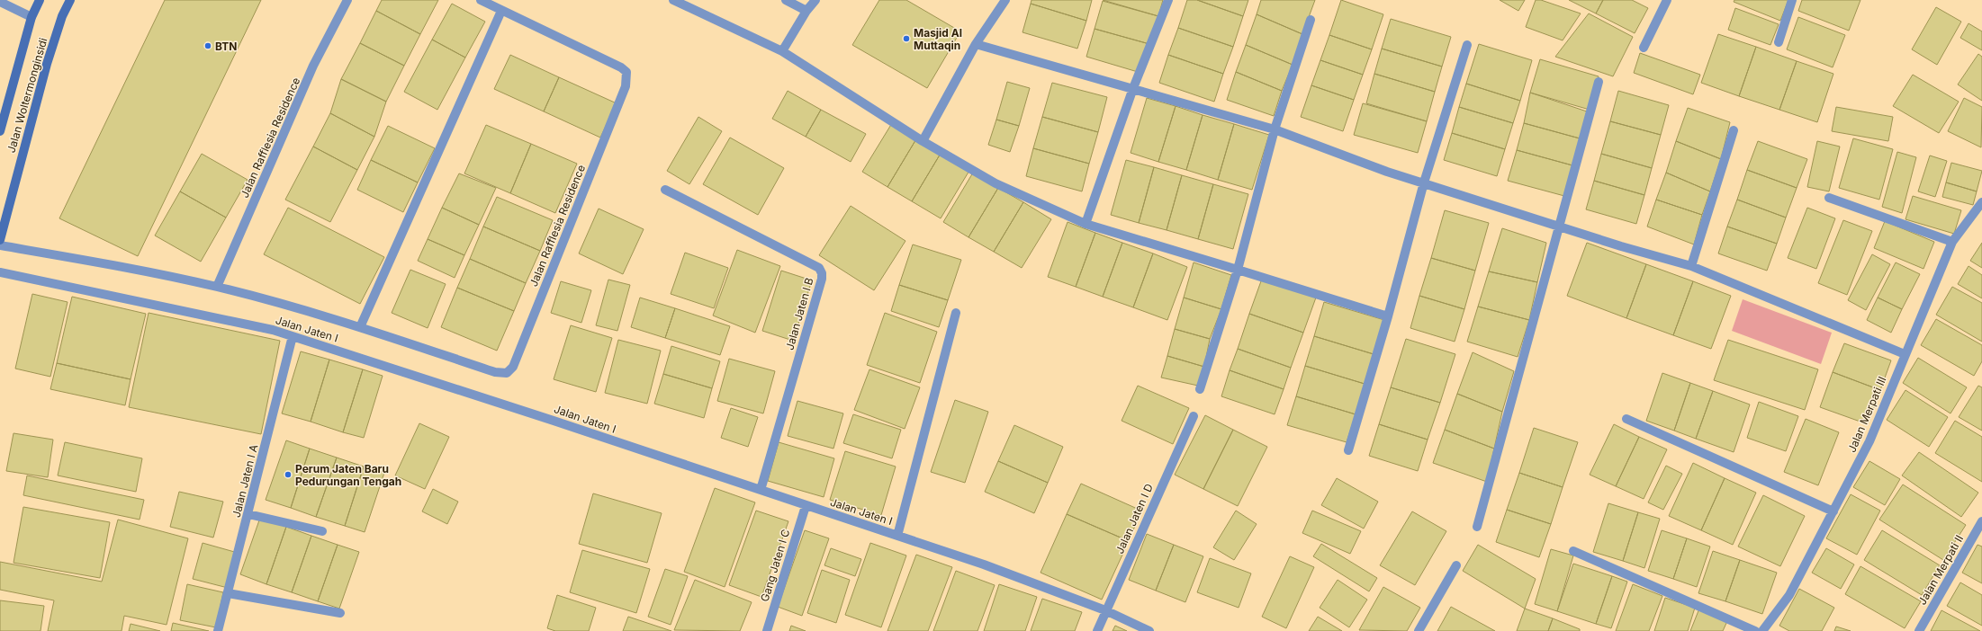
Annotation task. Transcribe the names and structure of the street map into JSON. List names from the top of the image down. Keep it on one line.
{"streets":{"main road":["Jalan Woltermonginsidi"],"street":["Jalan Rafflesia Residence","Jalan Jaten I B","Jalan Jaten I","Jalan Merpati III","Jalan Jaten I A","Jalan Jaten I D","Gang Jaten I C","Jalan Merpati II"]},"crossings":[["Jalan Jaten I B","Jalan Jaten I"],["Jalan Jaten I","Jalan Jaten I A"],["Jalan Jaten I","Jalan Jaten I D"],["Jalan Jaten I","Gang Jaten I C"]],"places":["Masjid Al Muttaqin","BTN","Perum Jaten Baru Pedurungan Tengah"]}
